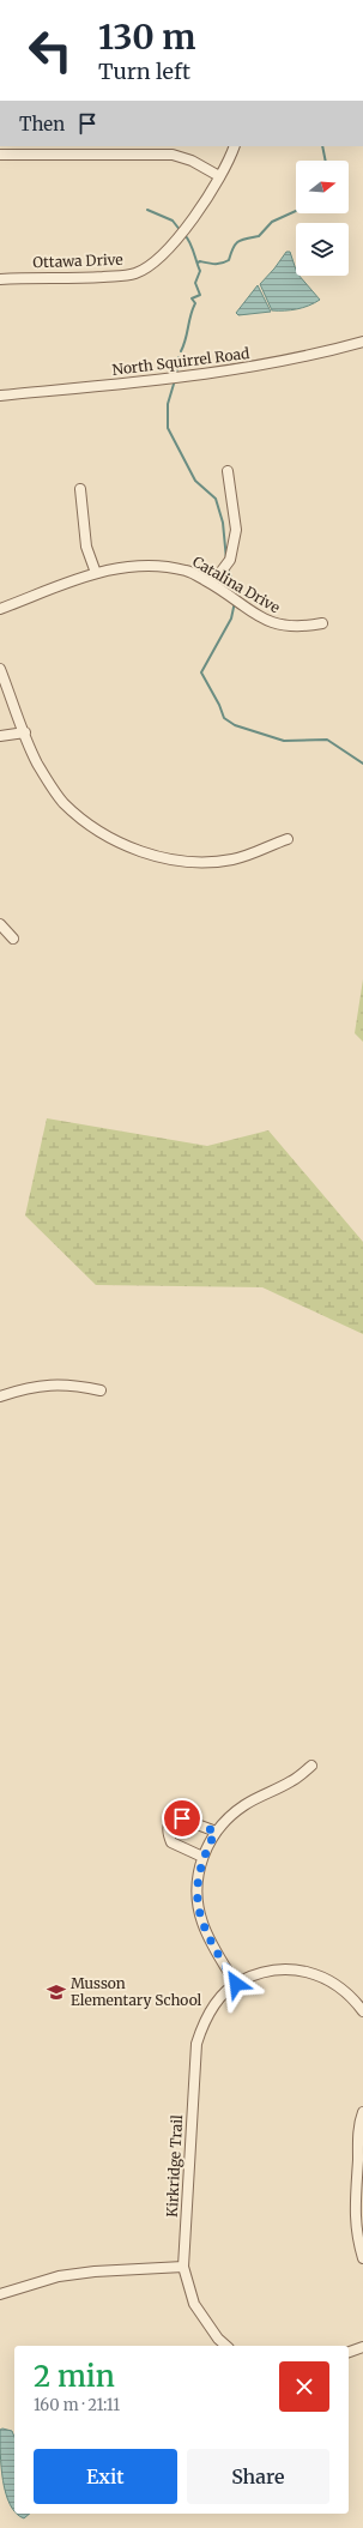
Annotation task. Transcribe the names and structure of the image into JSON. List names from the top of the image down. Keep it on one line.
{"streets":{"street":["Ottawa Drive","North Squirrel Road","Catalina Drive","Kirkridge Trail"]},"places":{"school or university":["Musson Elementary School"]},"north":"right","page":{"turn":["130 m","Turn left"],"then":"Then","heading":["2 min","160 m · 21:11"],"buttons":["Exit","Share"]}}
